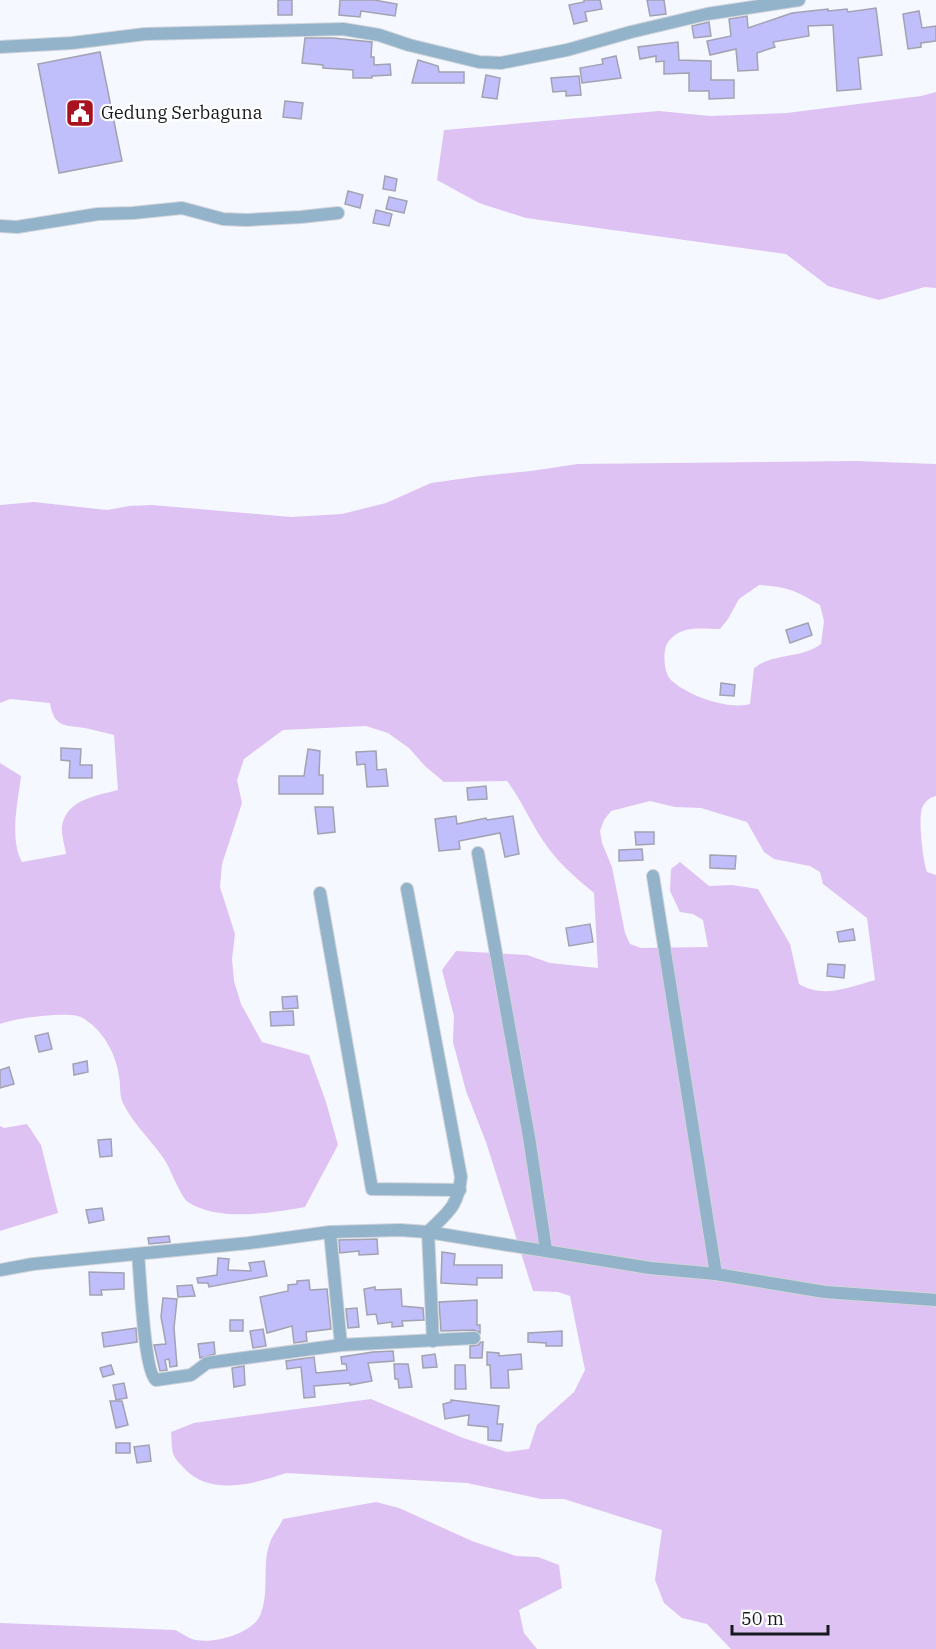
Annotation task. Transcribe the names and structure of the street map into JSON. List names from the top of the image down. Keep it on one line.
{"places":{"public building":["Gedung Serbaguna"]},"scale_bar":"50 m"}
